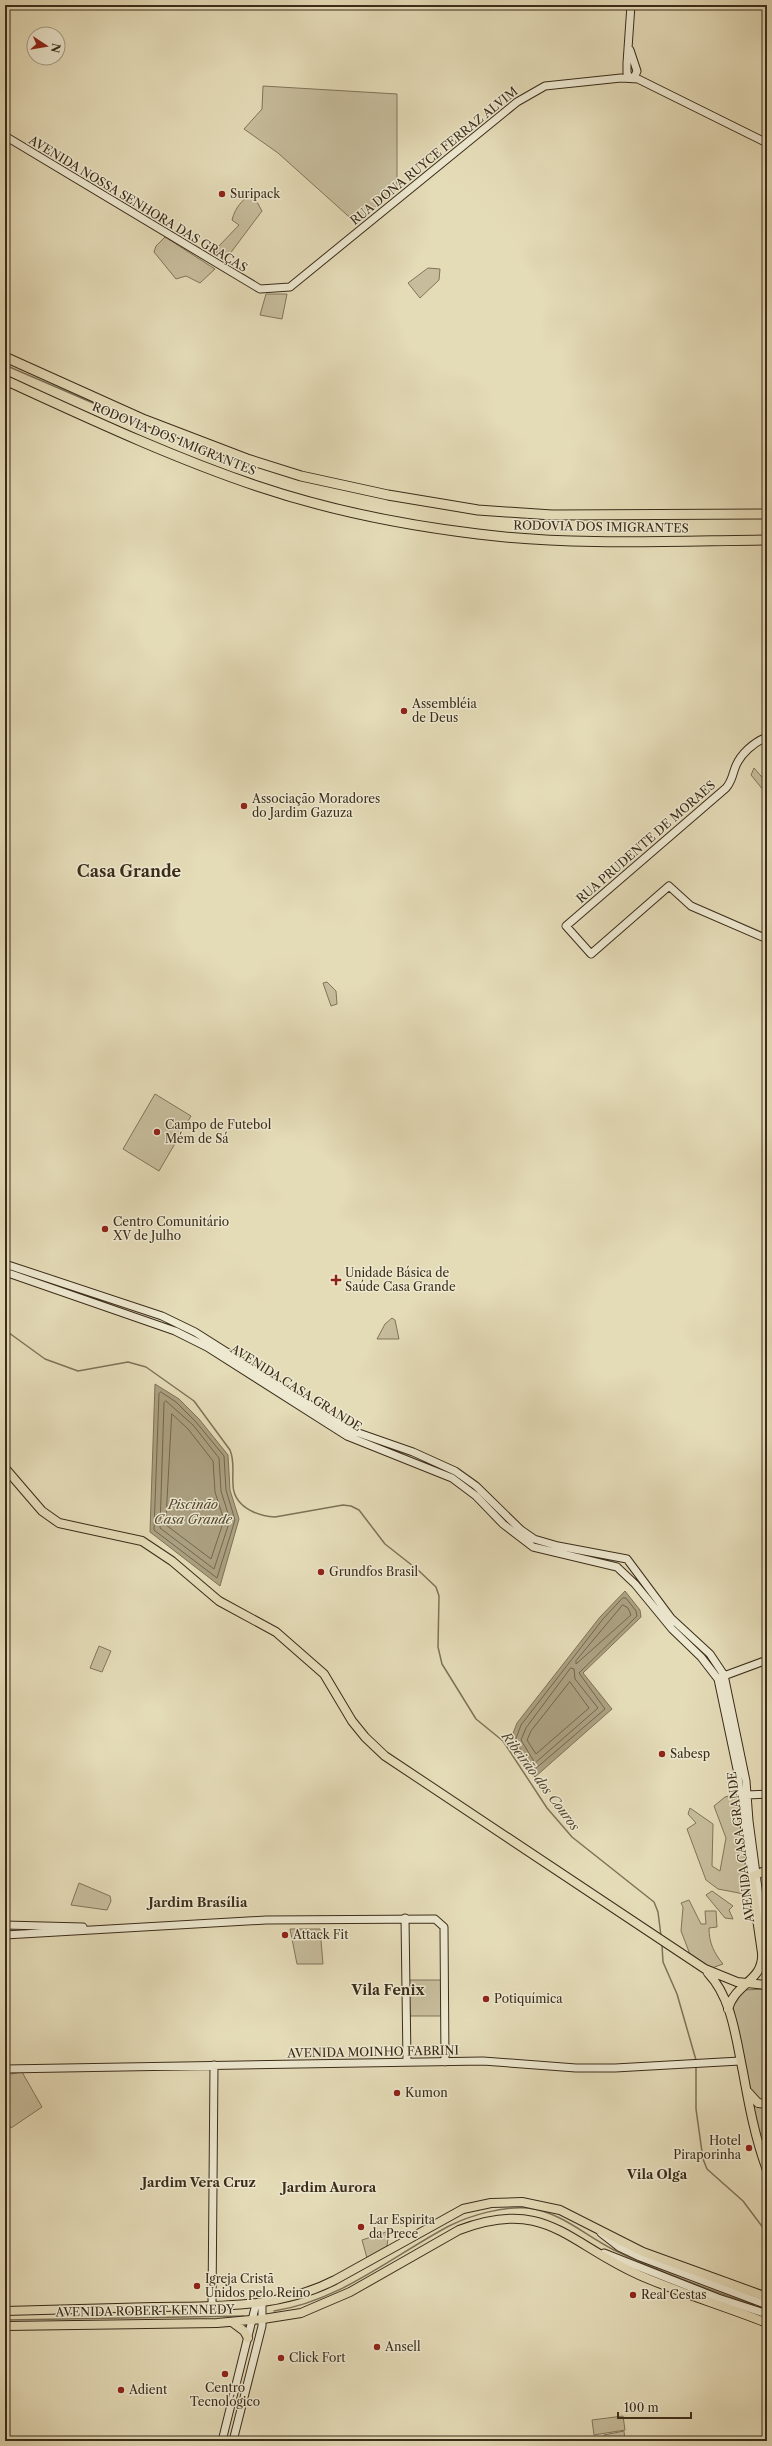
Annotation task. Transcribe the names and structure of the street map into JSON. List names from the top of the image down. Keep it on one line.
{"streets":{"highway":["RODOVIA DOS IMIGRANTES"],"main road":["RUA DONA RUYCE FERRAZ ALVIM","AVENIDA NOSSA SENHORA DAS GRAÇAS","RUA PRUDENTE DE MORAES","AVENIDA CASA GRANDE","AVENIDA MOINHO FABRINI","AVENIDA ROBERT KENNEDY"]},"crossings":[["RUA DONA RUYCE FERRAZ ALVIM","AVENIDA NOSSA SENHORA DAS GRAÇAS"]],"districts":["Casa Grande","Jardim Brasília","Vila Fenix","Vila Olga","Jardim Vera Cruz","Jardim Aurora"],"water":["Piscinão Casa Grande","Ribeirão dos Couros"],"places":{"other":["Suripack","Assembléia de Deus","Associação Moradores do Jardim Gazuza","Campo de Futebol Mém de Sá","Centro Comunitário XV de Julho","Grundfos Brasil","Sabesp","Attack Fit","Potiquímica","Kumon","Hotel Piraporinha","Lar Espirita da Prece","Igreja Cristã Unidos pelo Reino","Real Cestas","Ansell","Click Fort","Centro Tecnológico","Adient"],"health":["Unidade Básica de Saúde Casa Grande"]},"scale_bar":"100 m","north":"right"}
